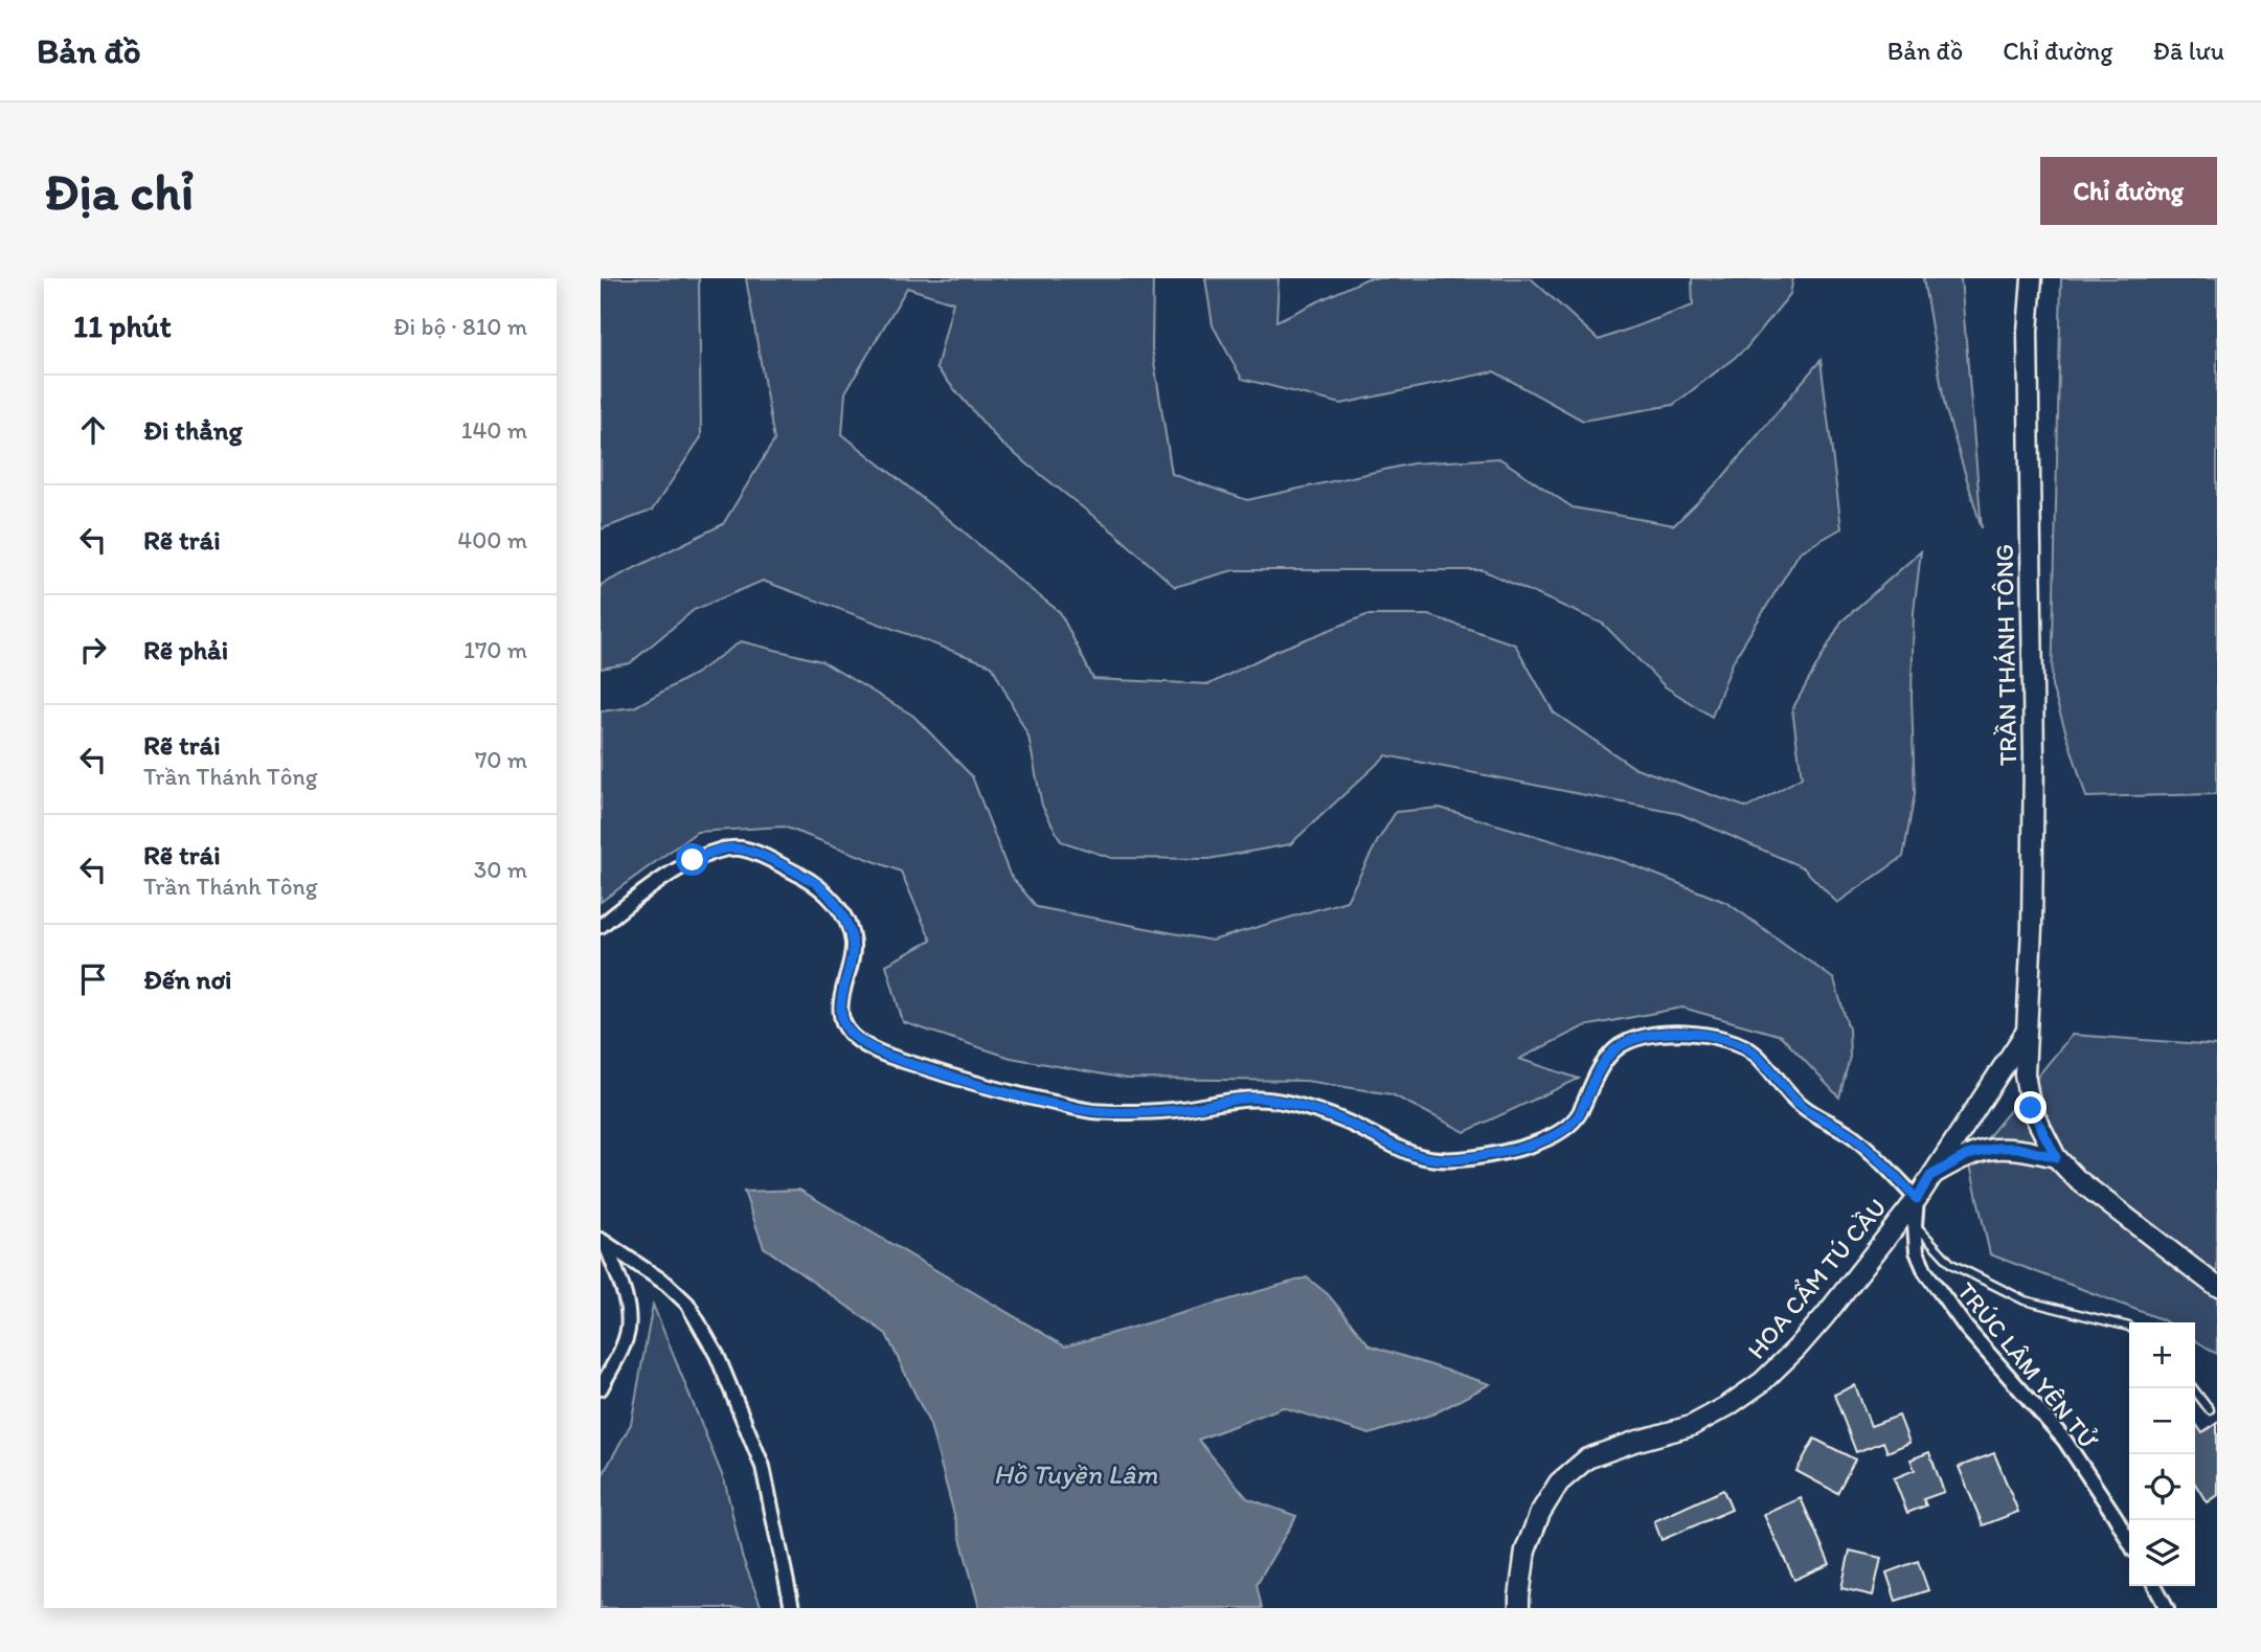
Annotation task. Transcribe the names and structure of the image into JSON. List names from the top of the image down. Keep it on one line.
{"streets":{"main road":["TRẦN THÁNH TÔNG","HOA CẨM TÚ CẦU"],"street":["TRÚC LÂM YÊN TỬ"]},"crossings":[["HOA CẨM TÚ CẦU","TRÚC LÂM YÊN TỬ"]],"water":["Hồ Tuyền Lâm"],"page":{"header":"Bản đồ","nav":["Bản đồ","Chỉ đường","Đã lưu"],"buttons":"Chỉ đường","title":"Địa chỉ","heading":["11 phút","Đi bộ · 810 m"],"list":[["Đi thẳng","140 m"],["Rẽ trái","400 m"],["Rẽ phải","170 m"],["Rẽ trái","Trần Thánh Tông","70 m"],["Rẽ trái","Trần Thánh Tông","30 m"],"Đến nơi"],"map_buttons":["+","−"]}}
